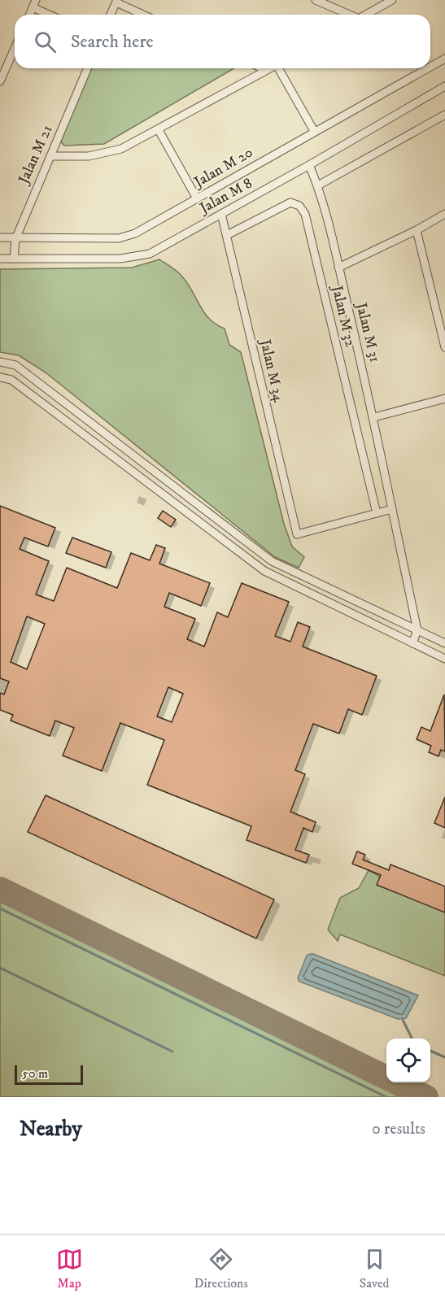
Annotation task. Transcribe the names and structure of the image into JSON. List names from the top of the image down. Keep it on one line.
{"streets":{"street":["Jalan M 21","Jalan M 20","Jalan M 8","Jalan M 32","Jalan M 31","Jalan M 34"]},"crossings":[["Jalan M 21","Jalan M 20"],["Jalan M 21","Jalan M 8"],["Jalan M 8","Jalan M 31"],["Jalan M 8","Jalan M 34"],["Jalan M 32","Jalan M 34"]],"scale_bar":"50 m","page":{"search":"Search here","scale":"50 m","heading":["Nearby","0 results"],"nav":["Map","Directions","Saved"]}}
